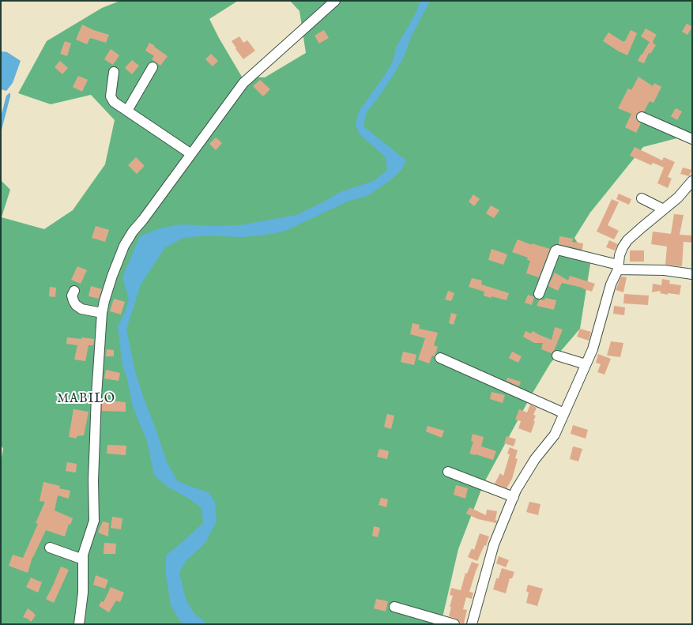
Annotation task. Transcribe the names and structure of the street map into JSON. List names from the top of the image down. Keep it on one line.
{"districts":["MABILO"]}
